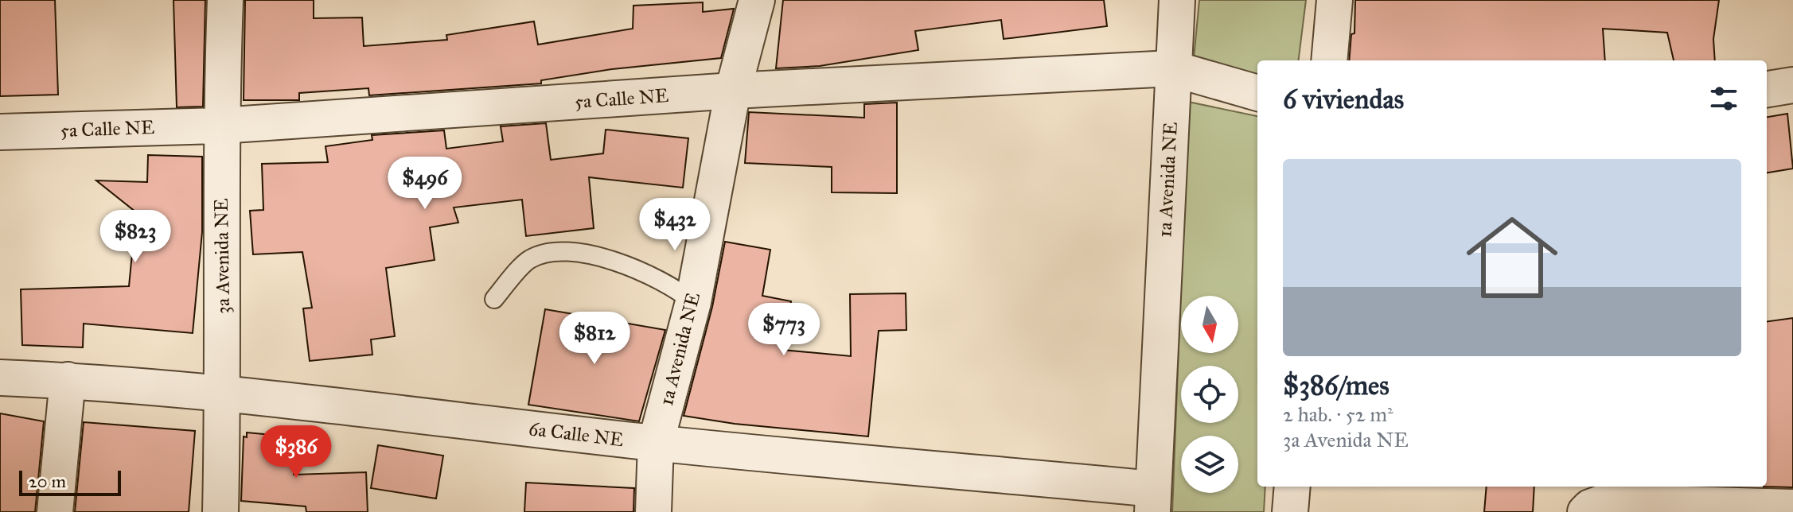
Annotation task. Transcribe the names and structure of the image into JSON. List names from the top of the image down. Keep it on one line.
{"streets":{"street":["5a Calle NE","1a Avenida NE","3a Avenida NE","6a Calle NE"]},"crossings":[["5a Calle NE","1a Avenida NE"],["5a Calle NE","3a Avenida NE"],["1a Avenida NE","6a Calle NE"],["3a Avenida NE","6a Calle NE"]],"scale_bar":"20 m","north":"bottom","page":{"heading":"6 viviendas","list":[{"name":"$386/mes","note":"2 hab. · 52 m² · 3a Avenida NE"}],"price":["$496","$432","$823","$773","$812","$386"],"scale":"20 m"}}
